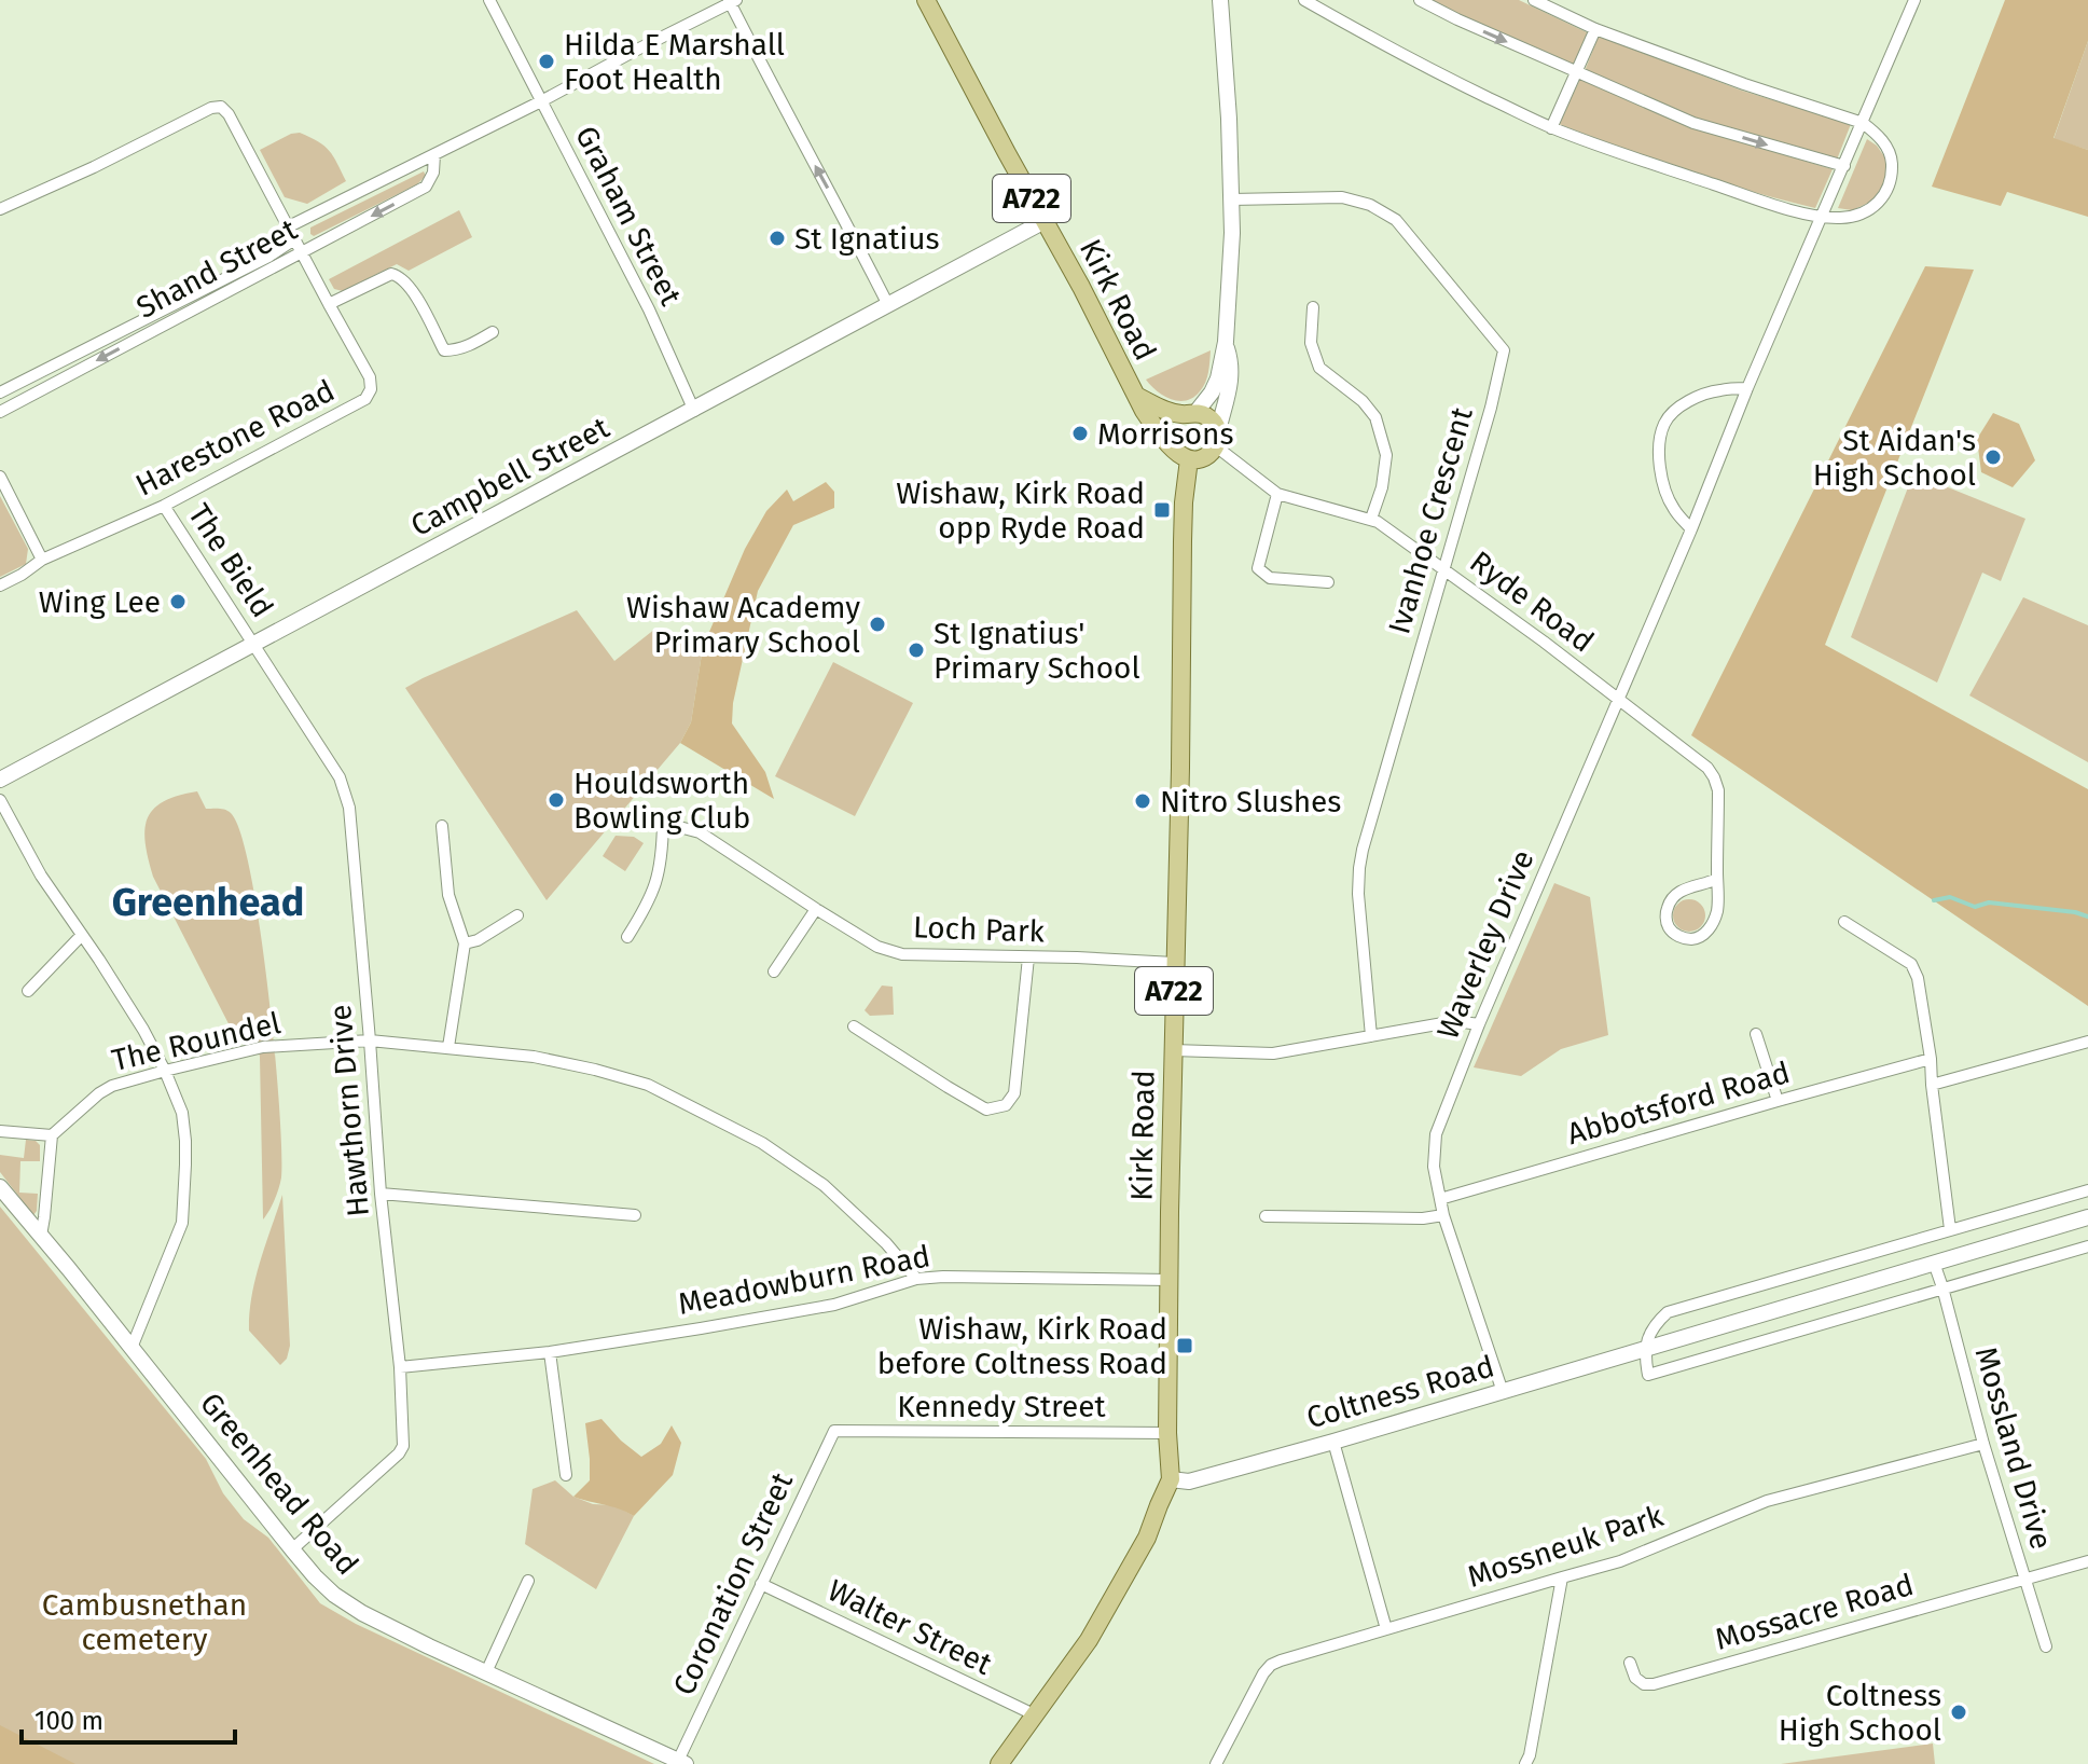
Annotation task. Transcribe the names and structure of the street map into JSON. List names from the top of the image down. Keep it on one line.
{"streets":{"main road":["A722","Kirk Road"],"street":["Graham Street","Shand Street","Harestone Road","Campbell Street","Ivanhoe Crescent","The Bield","Ryde Road","Loch Park","Waverley Drive","The Roundel","Abbotsford Road","Hawthorn Drive","Meadowburn Road","Coltness Road","Kennedy Street","Mossland Drive","Greenhead Road","Mossneuk Park","Coronation Street","Mossacre Road","Walter Street"]},"crossings":[["Graham Street","Shand Street"],["Graham Street","Campbell Street"],["Shand Street","Harestone Road"],["Kirk Road","Campbell Street"],["Kirk Road","Ryde Road"],["Kirk Road","Loch Park"],["Kirk Road","Meadowburn Road"],["Kirk Road","Coltness Road"],["Kirk Road","Kennedy Street"],["Kirk Road","Walter Street"],["Harestone Road","The Bield"],["Campbell Street","The Bield"],["Campbell Street","Hawthorn Drive"],["Ivanhoe Crescent","Ryde Road"],["The Bield","Hawthorn Drive"],["Ryde Road","Waverley Drive"],["Waverley Drive","Abbotsford Road"],["Waverley Drive","Coltness Road"],["The Roundel","Hawthorn Drive"],["The Roundel","Meadowburn Road"],["Hawthorn Drive","Meadowburn Road"],["Hawthorn Drive","Greenhead Road"],["Coltness Road","Mossland Drive"],["Kennedy Street","Coronation Street"],["Mossland Drive","Mossneuk Park"],["Mossland Drive","Mossacre Road"],["Greenhead Road","Coronation Street"],["Coronation Street","Walter Street"]],"districts":["Greenhead"],"parks":["Cambusnethan cemetery"],"places":{"other":["Hilda E Marshall Foot Health","St Ignatius","Morrisons","St Aidan's High School","Wing Lee","Wishaw Academy Primary School","St Ignatius' Primary School","Houldsworth Bowling Club","Nitro Slushes","Coltness High School"],"transit":["Wishaw, Kirk Road opp Ryde Road","Wishaw, Kirk Road before Coltness Road"]},"scale_bar":"100 m"}
